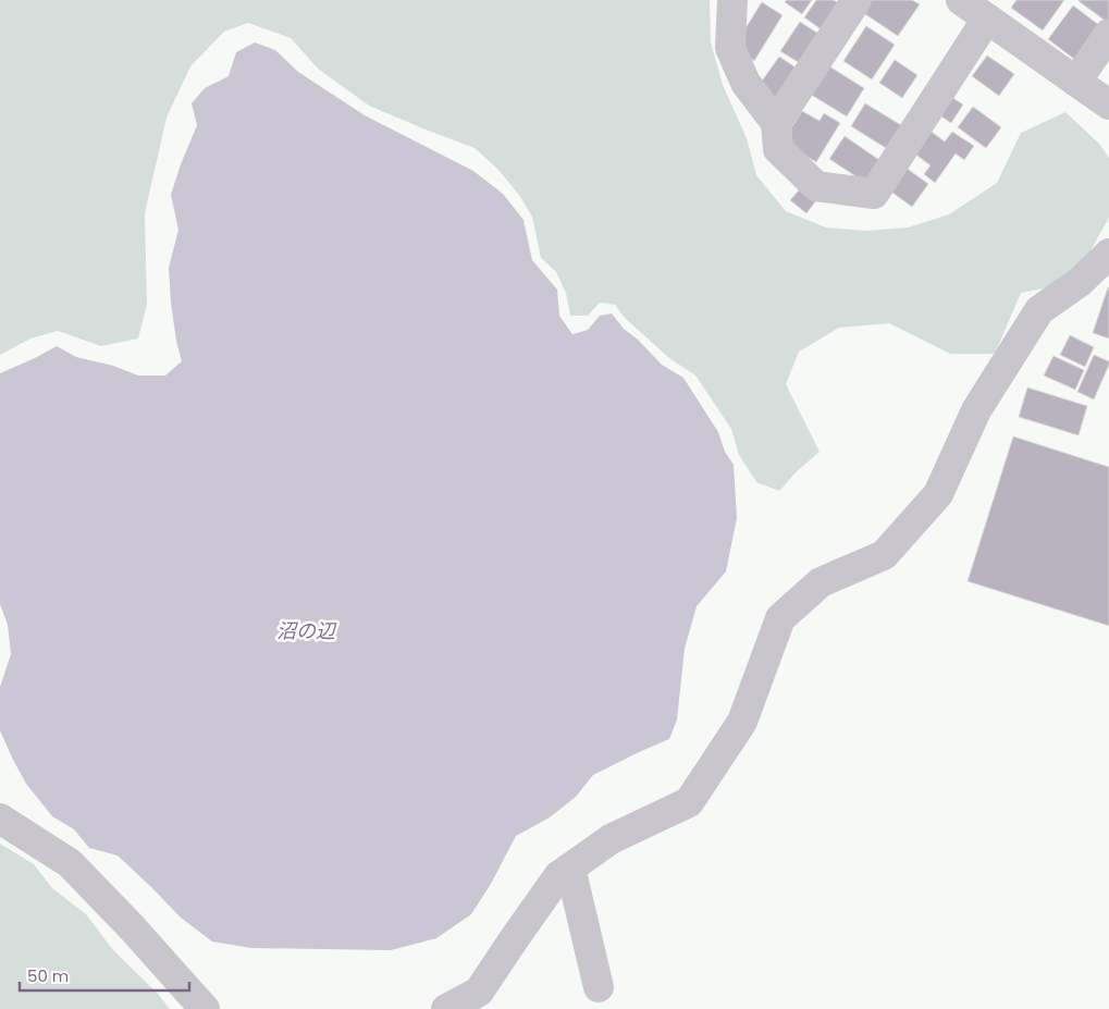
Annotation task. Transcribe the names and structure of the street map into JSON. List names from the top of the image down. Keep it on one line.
{"water":["沼の辺"],"scale_bar":"50 m"}
